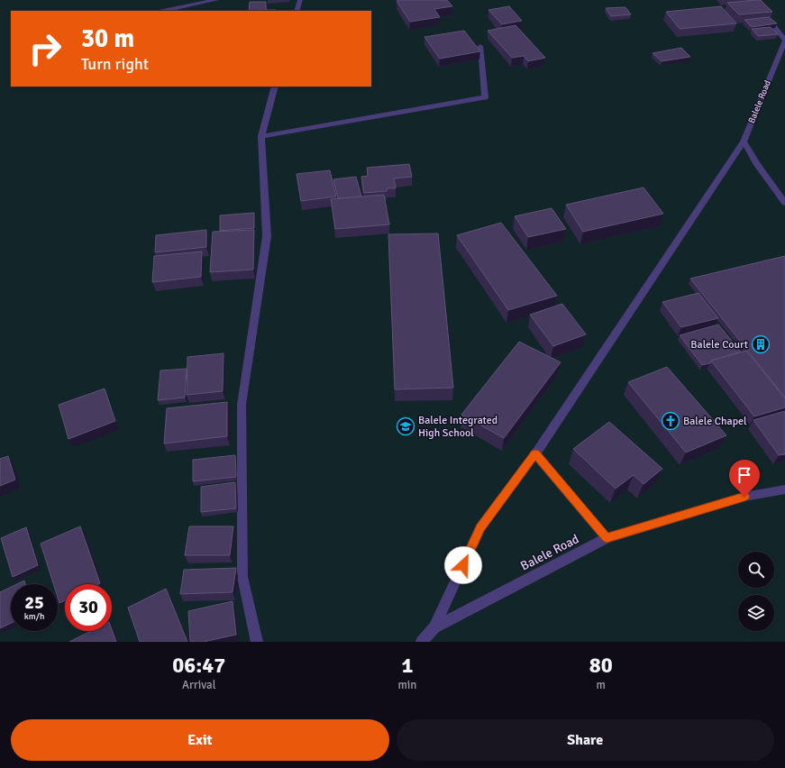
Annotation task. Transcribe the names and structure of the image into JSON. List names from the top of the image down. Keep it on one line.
{"streets":{"street":["Balele Road"]},"places":{"building":["Balele Court"],"church":["Balele Chapel"],"school or university":["Balele Integrated High School"]},"page":{"turn":["30 m","Turn right"],"speed":"25 km/h","limit":"30","eta":["06:47","Arrival","1","min","80","m"],"buttons":["Exit","Share"]}}
